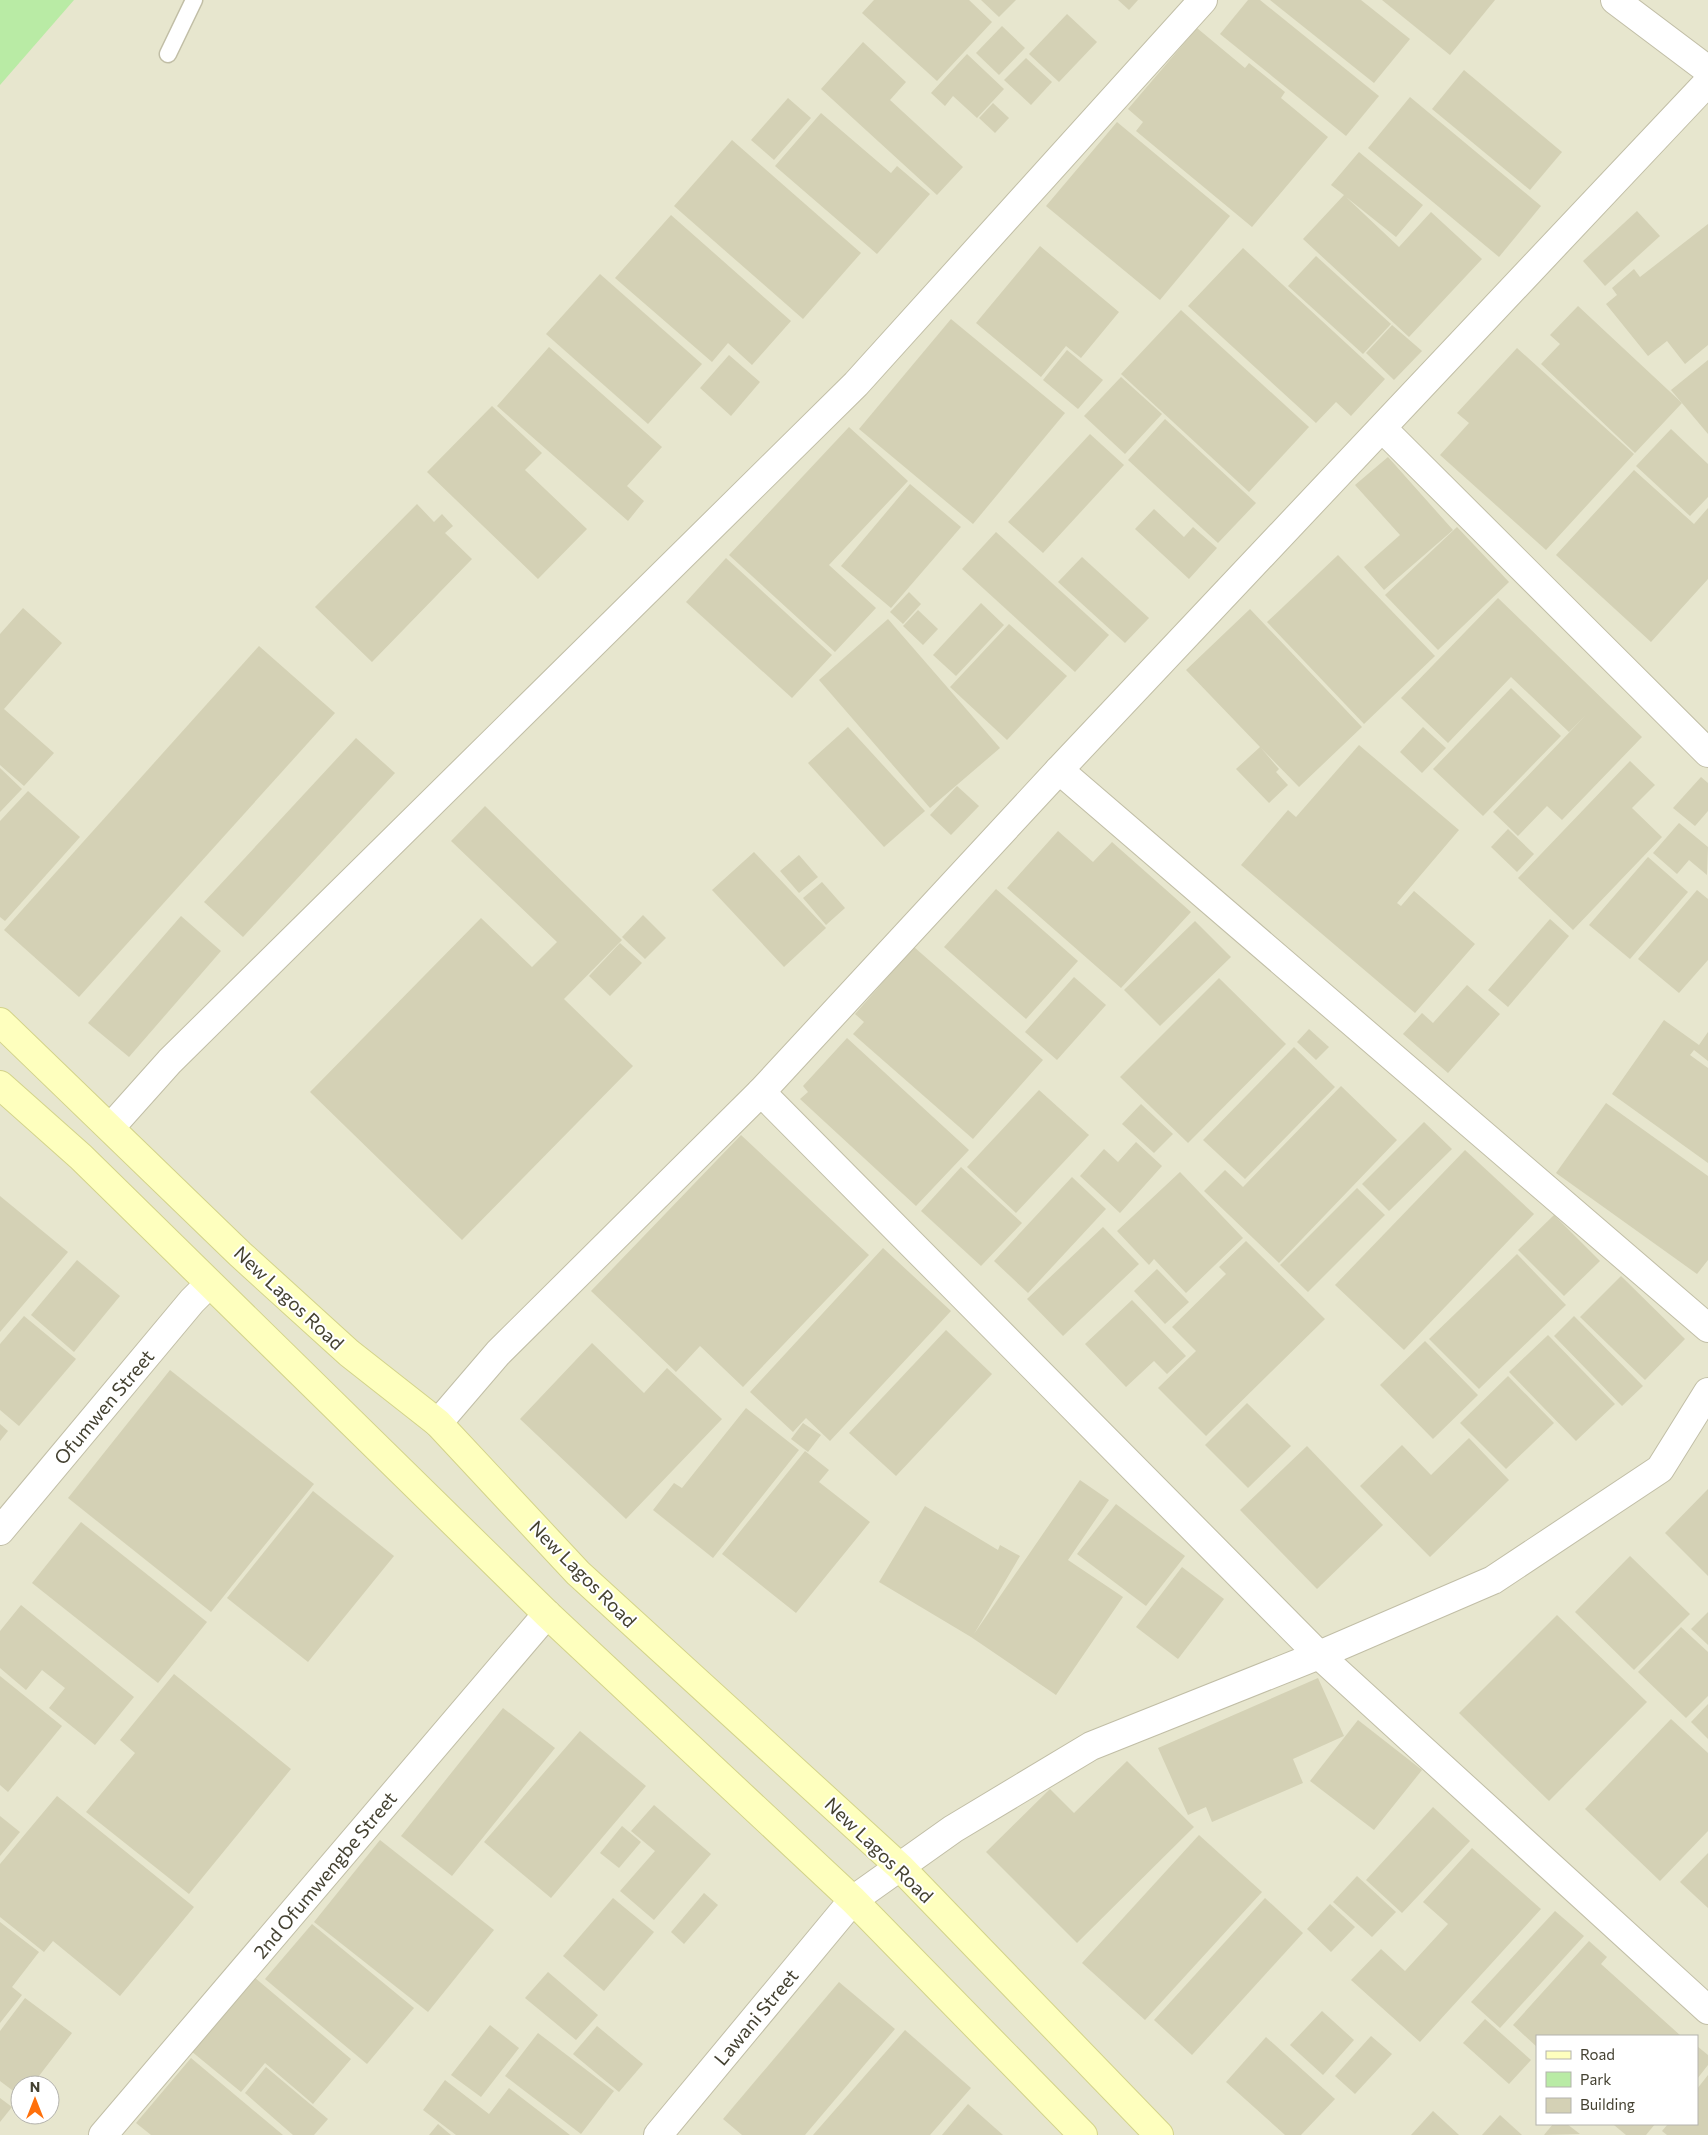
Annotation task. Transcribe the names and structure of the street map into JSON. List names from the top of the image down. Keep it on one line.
{"streets":{"main road":["New Lagos Road"],"street":["Ofumwen Street","2nd Ofumwengbe Street","Lawani Street"]},"crossings":[["New Lagos Road","Lawani Street"]],"legend":["Road","Park","Building"],"north":"top"}
